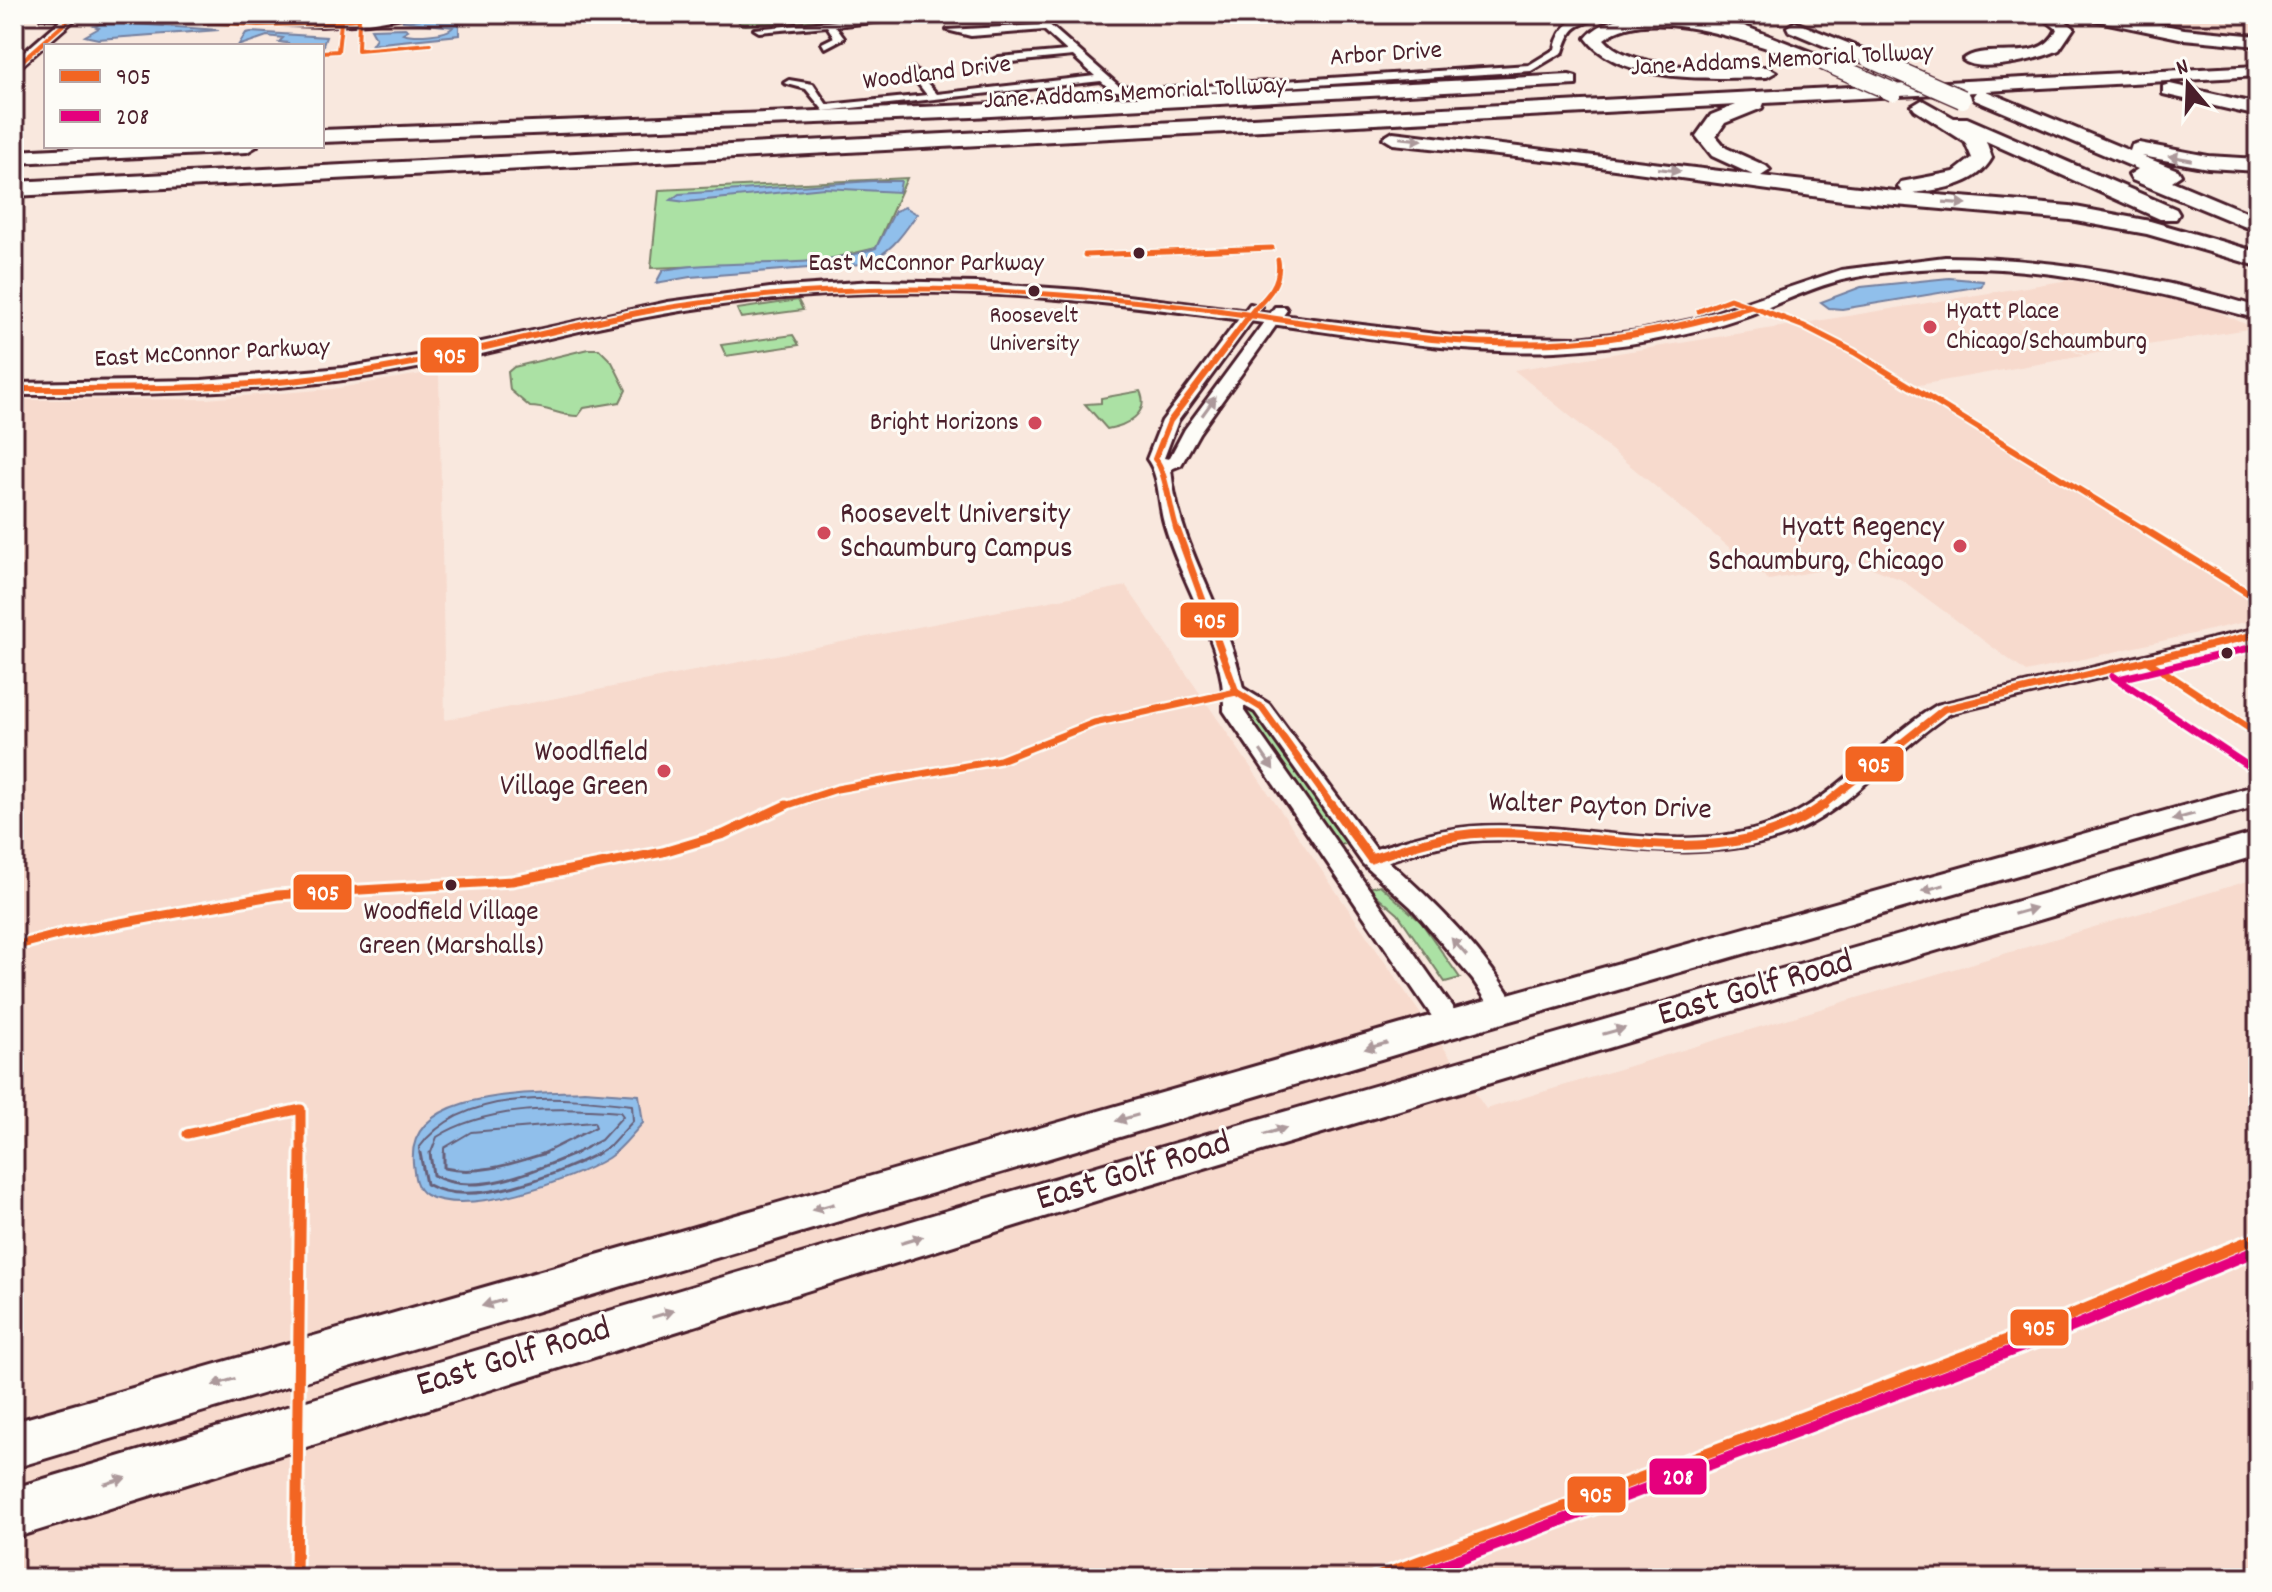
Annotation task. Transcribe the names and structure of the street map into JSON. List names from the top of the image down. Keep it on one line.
{"streets":{"highway":["Jane Addams Memorial Tollway"],"main road":["East Golf Road"],"street":["Arbor Drive","Woodland Drive","East McConnor Parkway","Walter Payton Drive"]},"crossings":[["Arbor Drive","Woodland Drive"]],"places":["Roosevelt University","Hyatt Place Chicago/Schaumburg","Bright Horizons","Roosevelt University Schaumburg Campus","Hyatt Regency Schaumburg, Chicago","Woodlfield Village Green","Woodfield Village Green (Marshalls)"],"lines":["transit line 905","transit line 208"],"legend":["905","208"],"north":"top"}
